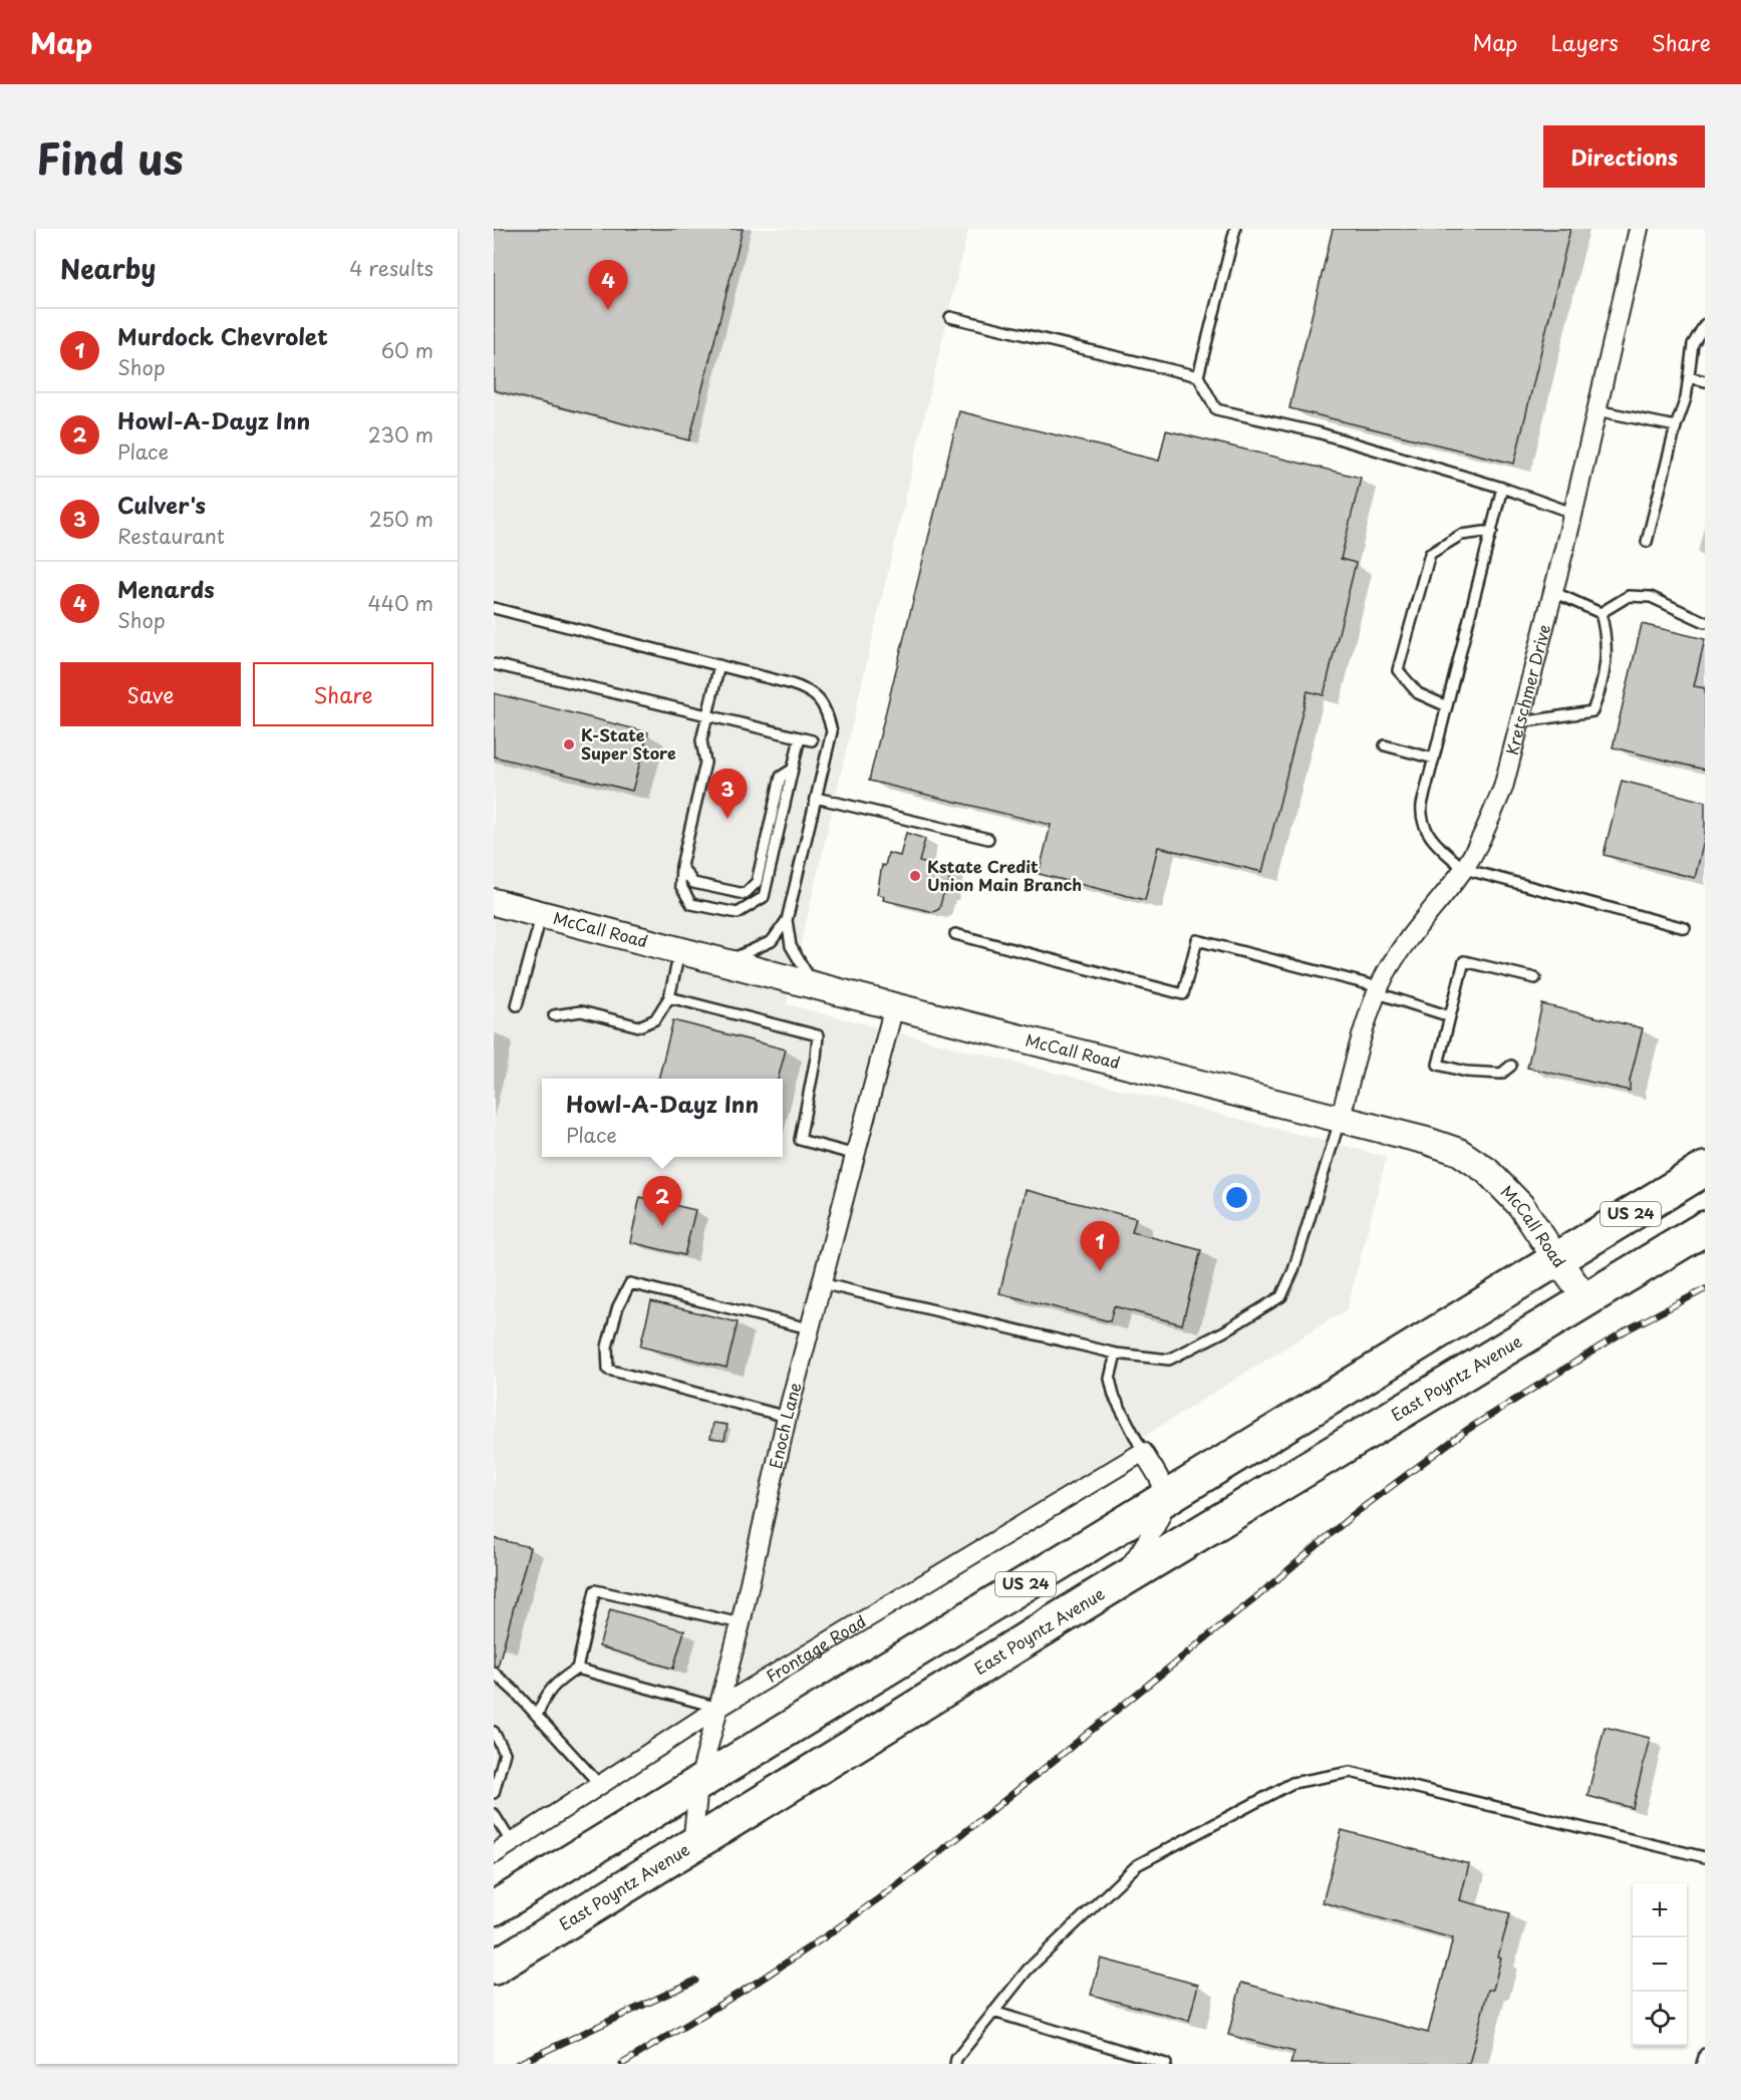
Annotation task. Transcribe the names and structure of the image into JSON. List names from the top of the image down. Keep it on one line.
{"streets":{"highway":["US 24","East Poyntz Avenue"],"main road":["McCall Road"],"street":["Kretschmer Drive","Enoch Lane","Frontage Road"]},"crossings":[["Kretschmer Drive","McCall Road"],["McCall Road","US 24"],["McCall Road","East Poyntz Avenue"],["McCall Road","Enoch Lane"],["US 24","East Poyntz Avenue"],["US 24","Enoch Lane"],["East Poyntz Avenue","Enoch Lane"],["Enoch Lane","Frontage Road"]],"places":["K-State Super Store","Kstate Credit Union Main Branch"],"page":{"header":"Map","nav":["Map","Layers","Share"],"title":"Find us","buttons":["Directions",["Save","Share"]],"heading":["Nearby","4 results"],"pins":["4","3","2","1"],"list":[{"mark":"1","name":"Murdock Chevrolet","note":"Shop","value":"60 m"},{"mark":"2","name":"Howl-A-Dayz Inn","note":"Place","value":"230 m"},{"mark":"3","name":"Culver's","note":"Restaurant","value":"250 m"},{"mark":"4","name":"Menards","note":"Shop","value":"440 m"}],"popup":["Howl-A-Dayz Inn","Place"],"map_buttons":["+","−"]}}
